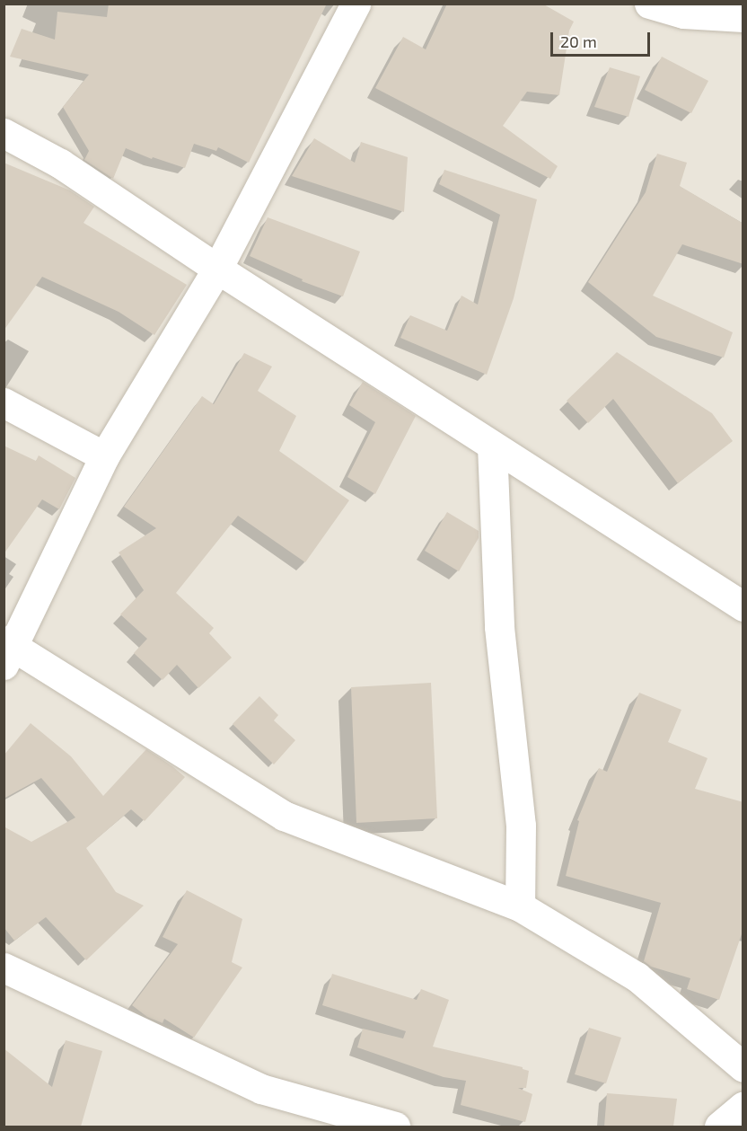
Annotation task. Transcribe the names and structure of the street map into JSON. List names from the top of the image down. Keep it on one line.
{"scale_bar":"20 m"}
